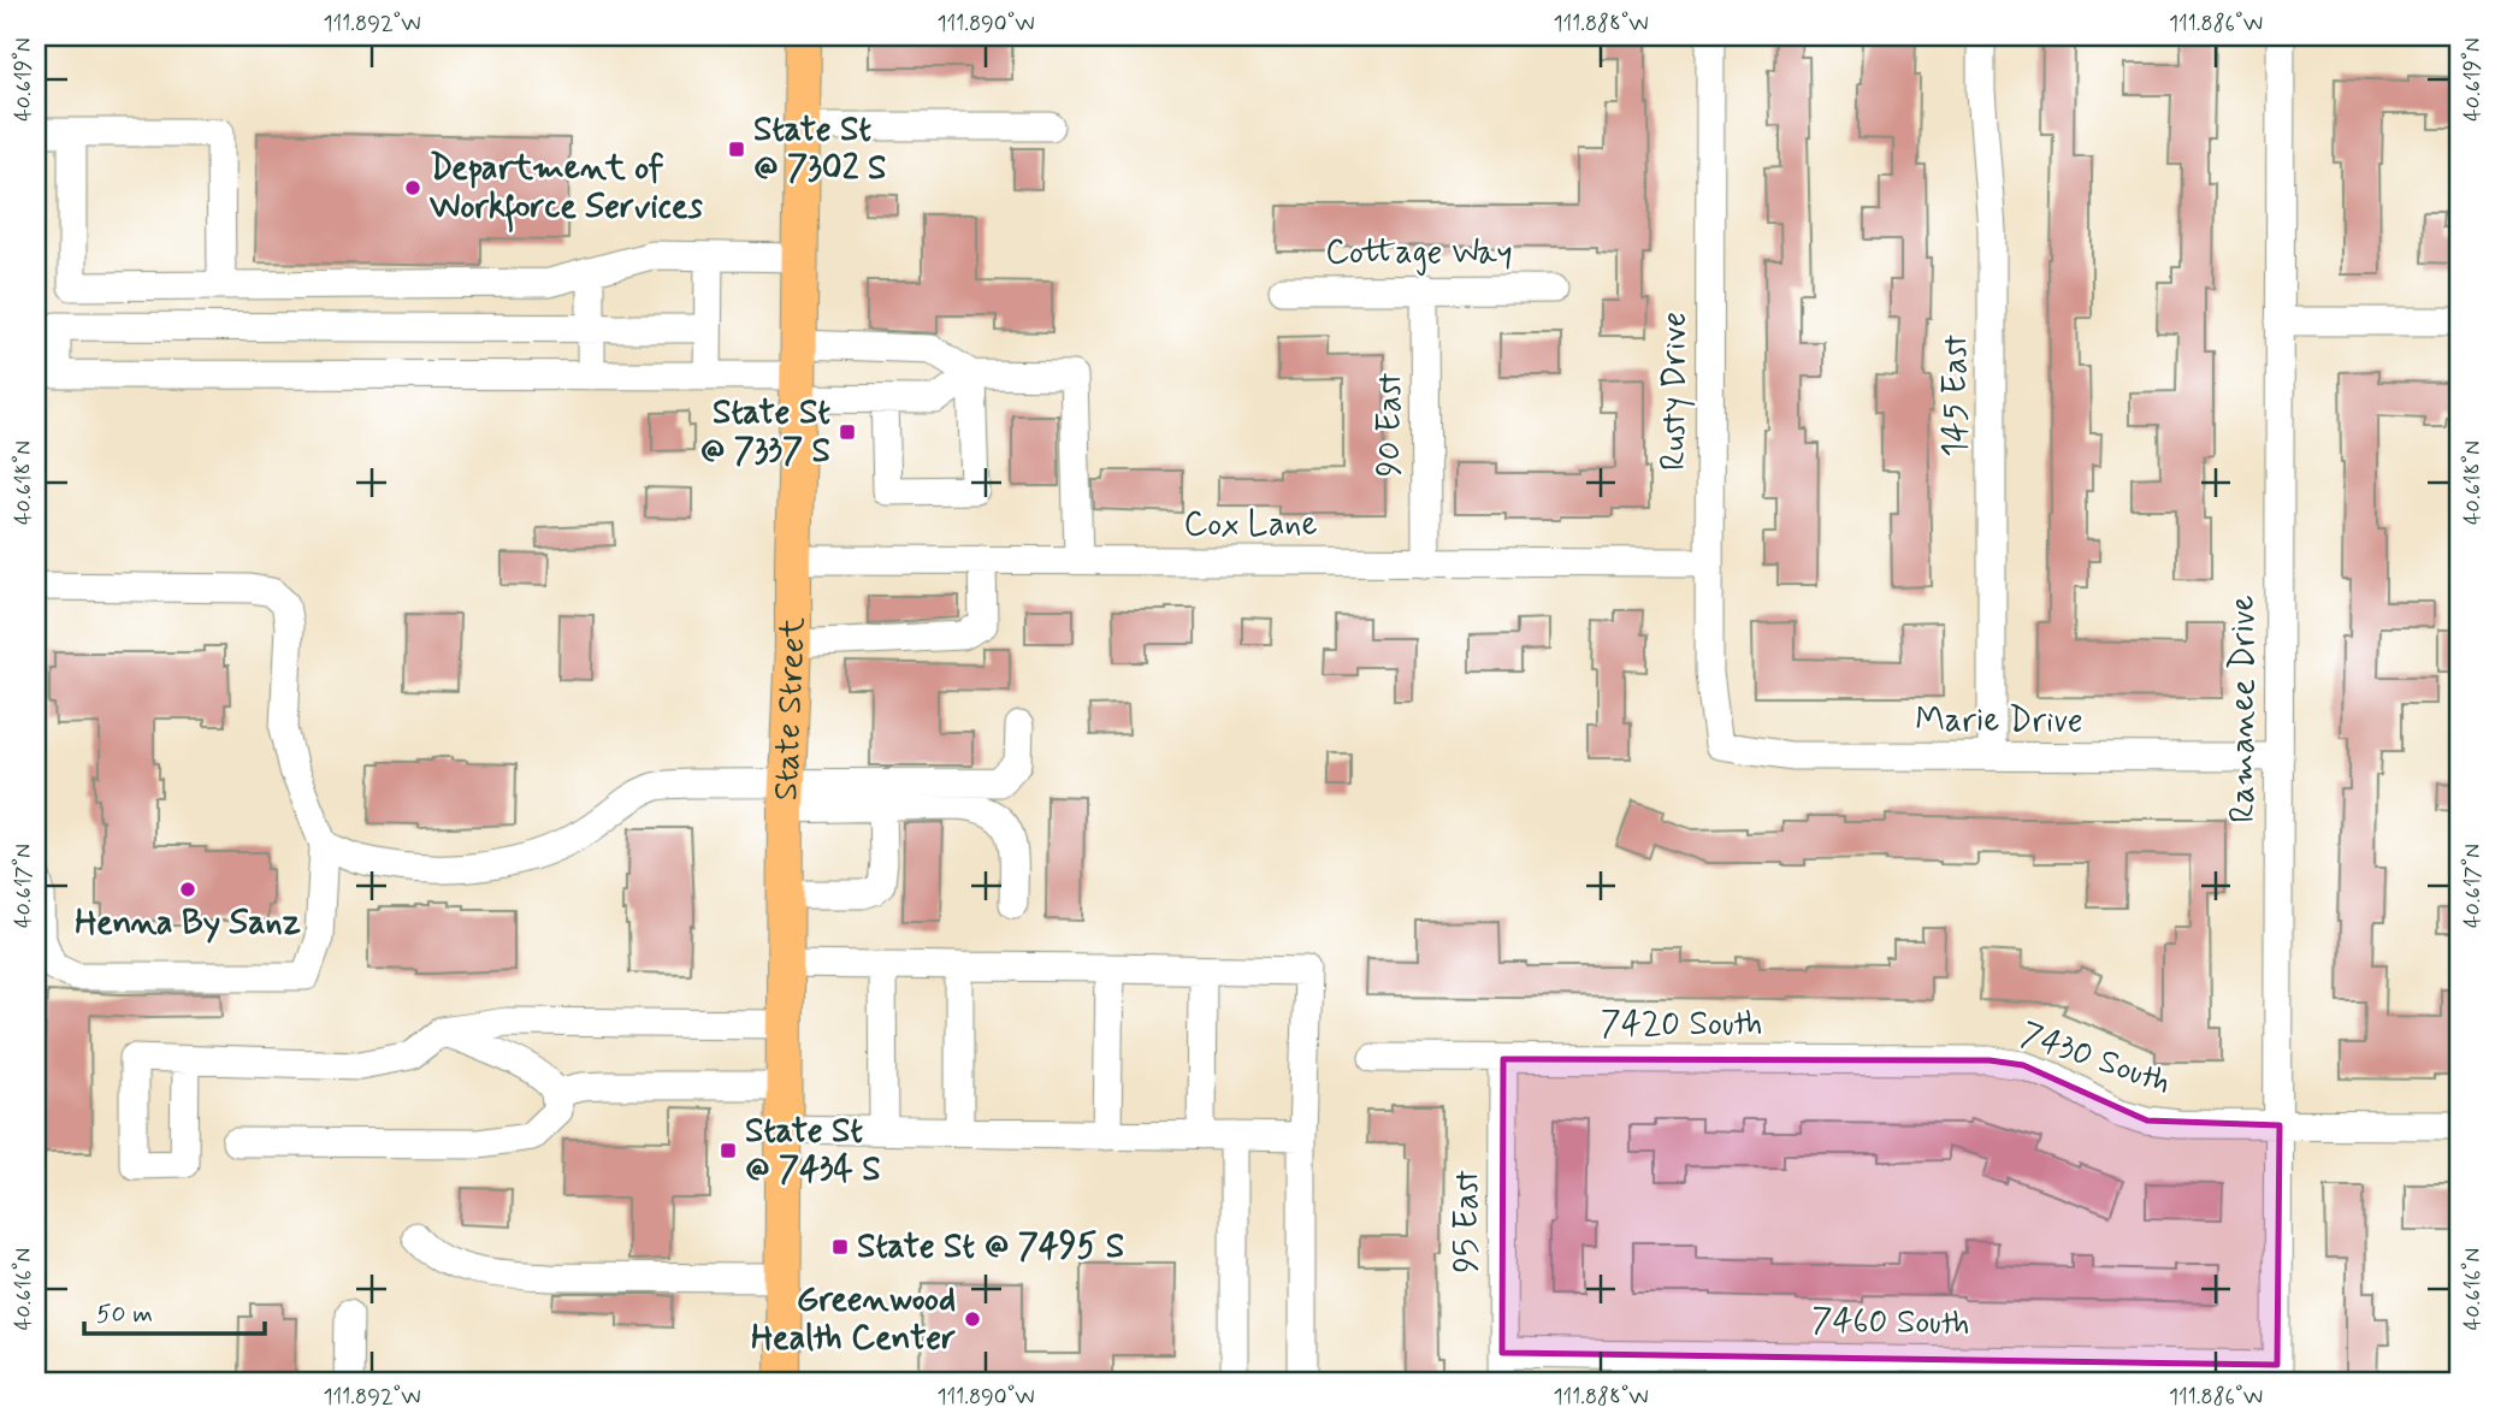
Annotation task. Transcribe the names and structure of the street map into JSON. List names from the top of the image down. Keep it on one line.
{"streets":{"main road":["State Street"],"street":["Cottage Way","Rusty Drive","145 East","90 East","Cox Lane","Ramanee Drive","Marie Drive","7420 South","7430 South","95 East","7460 South"]},"crossings":[["Cottage Way","90 East"],["Rusty Drive","Cox Lane"],["Rusty Drive","Marie Drive"],["145 East","Marie Drive"],["90 East","Cox Lane"],["Cox Lane","State Street"],["Ramanee Drive","Marie Drive"],["Ramanee Drive","7430 South"],["Ramanee Drive","7460 South"],["7420 South","7430 South"],["7420 South","95 East"],["95 East","7460 South"]],"places":{"transit":["State St @ 7302 S","State St @ 7337 S","State St @ 7434 S","State St @ 7495 S"],"other":["Department of Workforce Services","Henna By Sanz","Greenwood Health Center"]},"scale_bar":"50 m","coordinates":["111.892°W","111.890°W","111.888°W","111.886°W","40.619°N","40.618°N","40.617°N","40.616°N"]}
